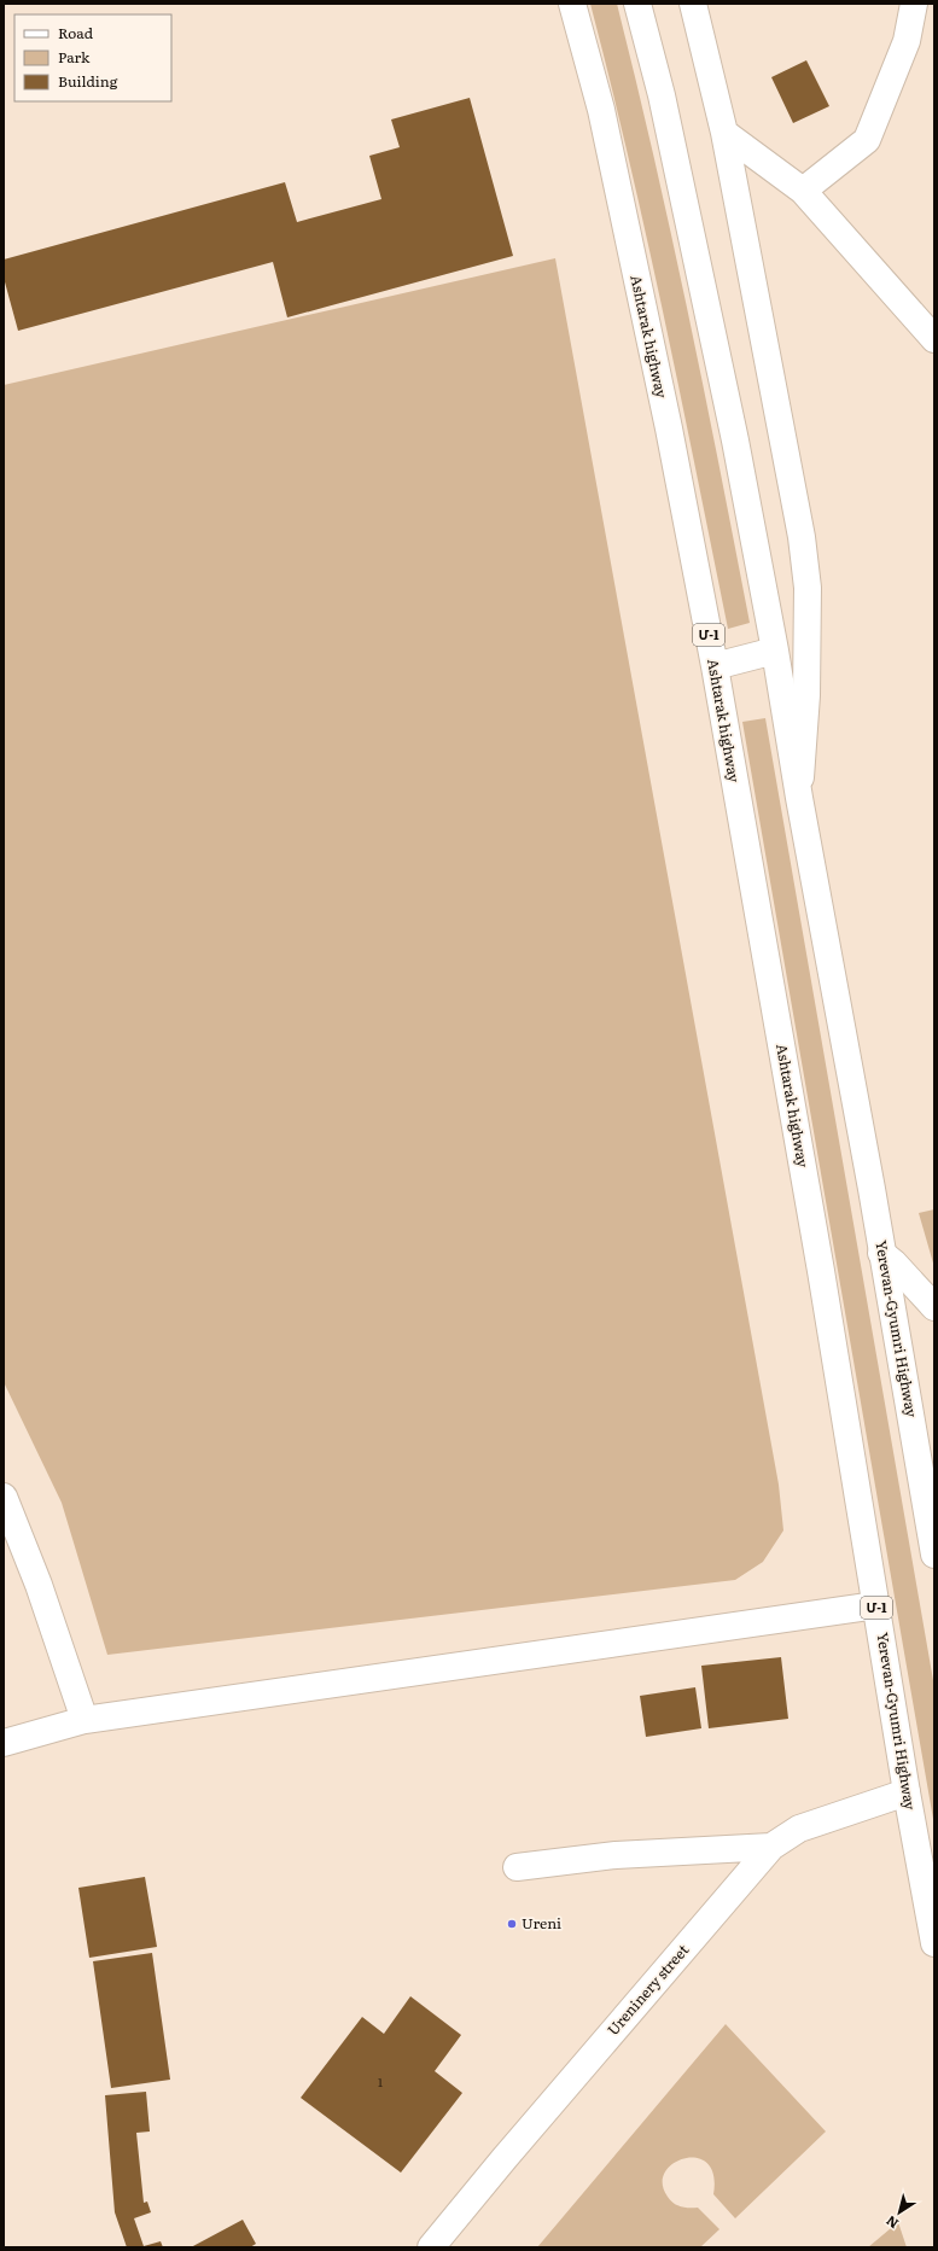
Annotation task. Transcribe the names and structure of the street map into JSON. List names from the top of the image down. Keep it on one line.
{"streets":{"main road":["Ashtarak highway","Մ-1","Yerevan-Gyumri Highway","Ureninery street"]},"crossings":[["Ashtarak highway","Yerevan-Gyumri Highway"],["Yerevan-Gyumri Highway","Ureninery street"]],"places":["Ureni"],"house_numbers":["1"],"legend":["Road","Park","Building"],"north":"bottom left"}
